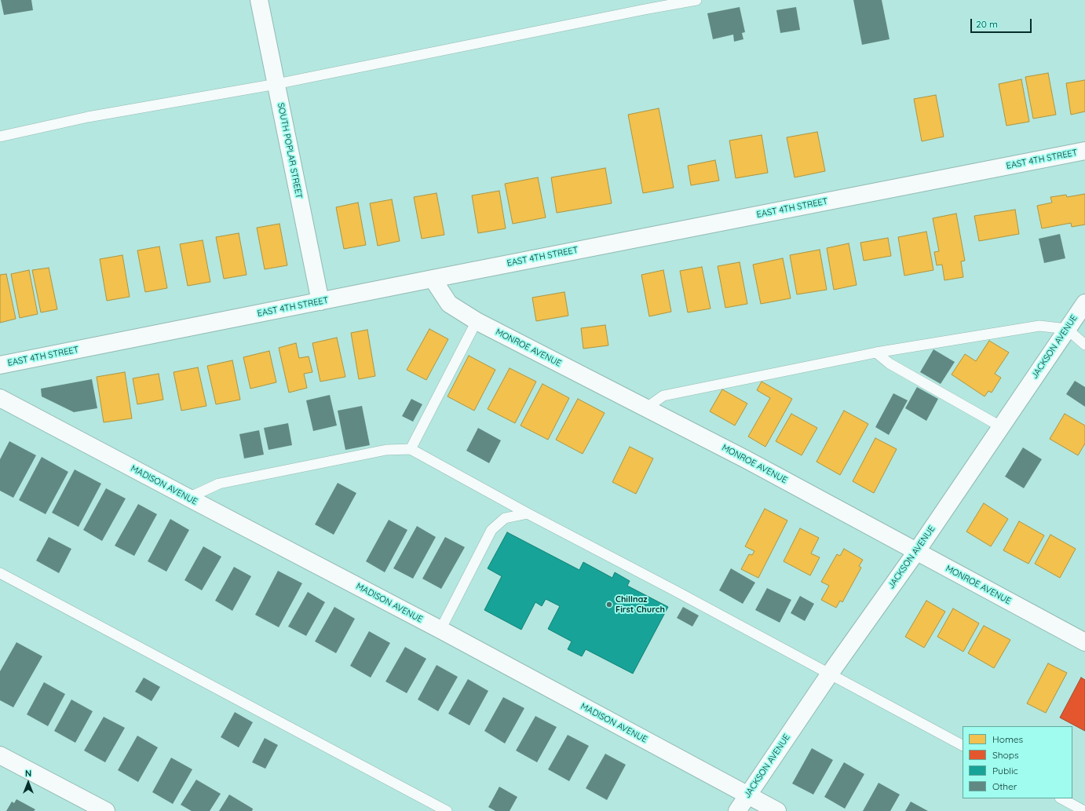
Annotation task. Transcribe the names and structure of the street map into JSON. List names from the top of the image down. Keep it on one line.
{"streets":{"street":["SOUTH POPLAR STREET","EAST 4TH STREET","JACKSON AVENUE","MONROE AVENUE","MADISON AVENUE"]},"crossings":[["SOUTH POPLAR STREET","EAST 4TH STREET"],["EAST 4TH STREET","MONROE AVENUE"],["JACKSON AVENUE","MONROE AVENUE"],["JACKSON AVENUE","MADISON AVENUE"]],"places":["Chillnaz First Church"],"legend":["Homes","Shops","Public","Other"],"scale_bar":"20 m","north":"top"}
